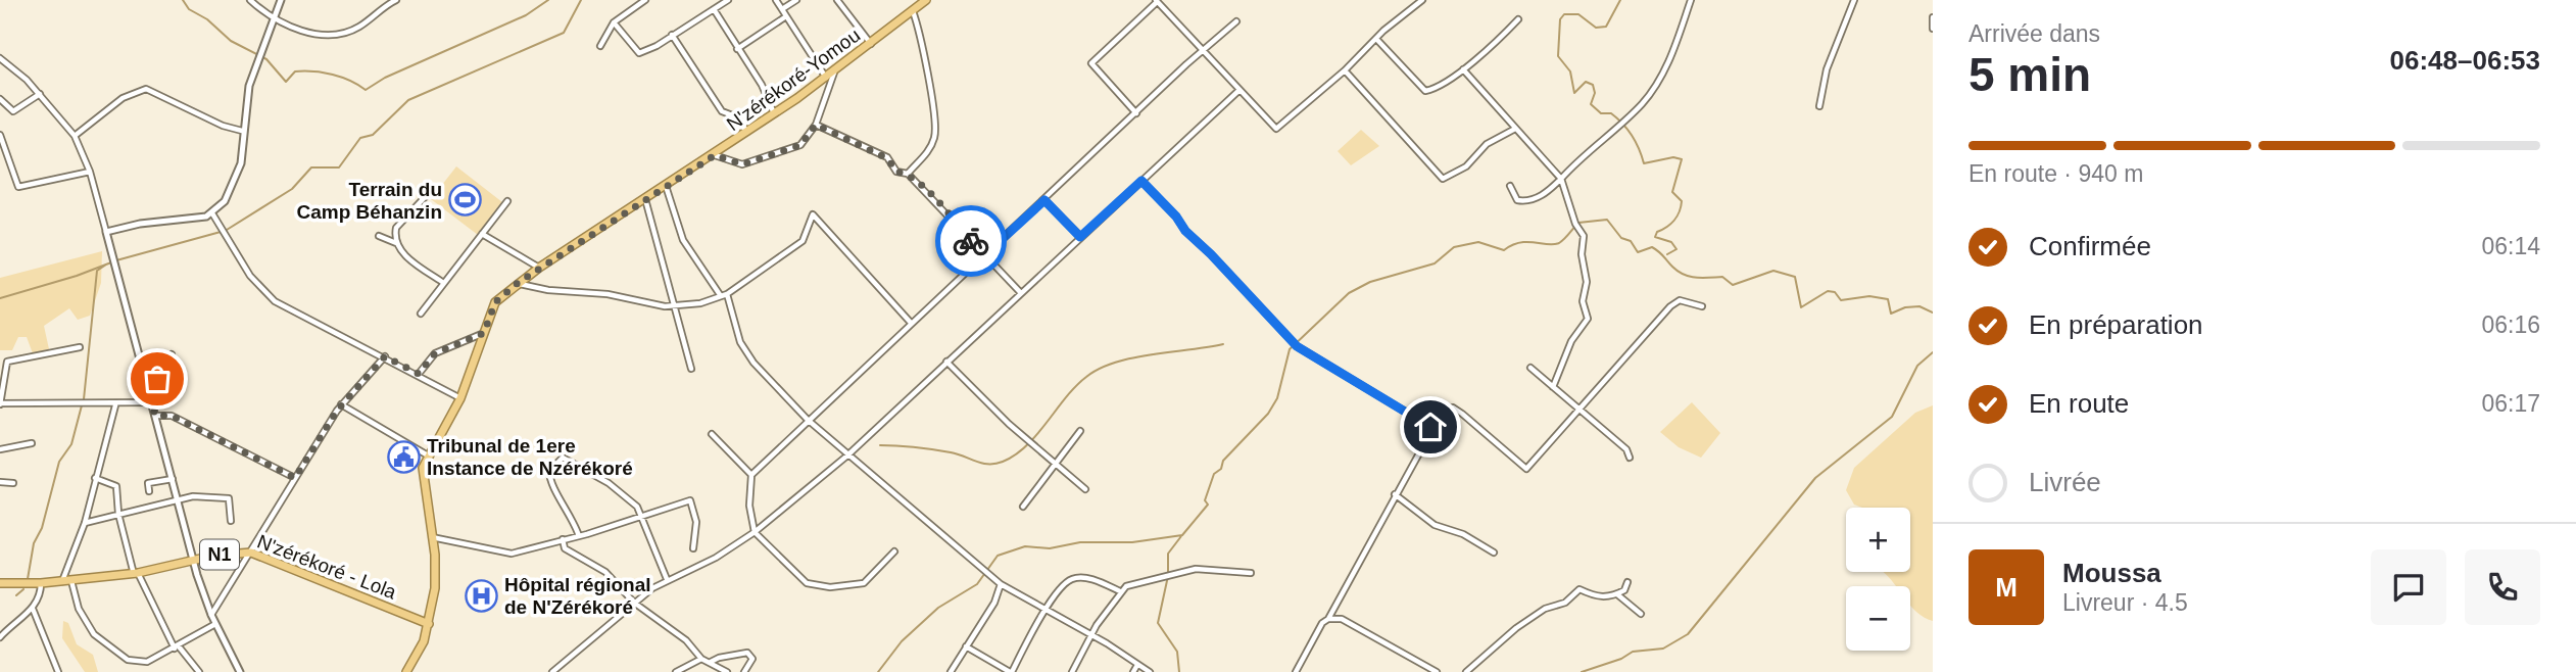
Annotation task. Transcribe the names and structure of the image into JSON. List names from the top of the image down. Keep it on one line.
{"streets":{"highway":["N'zérékoré-Yomou","N1","N'zérékoré - Lola"]},"crossings":[["N'zérékoré-Yomou","N'zérékoré - Lola"]],"places":{"sports":["Terrain du Camp Béhanzin"],"public building":["Tribunal de 1ere Instance de Nzérékoré"],"hospital":["Hôpital régional de N'Zérékoré"]},"page":{"heading":["5 min","Arrivée dans","06:48–06:53"],"panel":["Moussa","Livreur · 4.5"],"bar":"En route · 940 m","list":[["Confirmée","06:14"],["En préparation","06:16"],["En route","06:17"],"Livrée"],"map_buttons":["+","−"],"round":"M"}}
